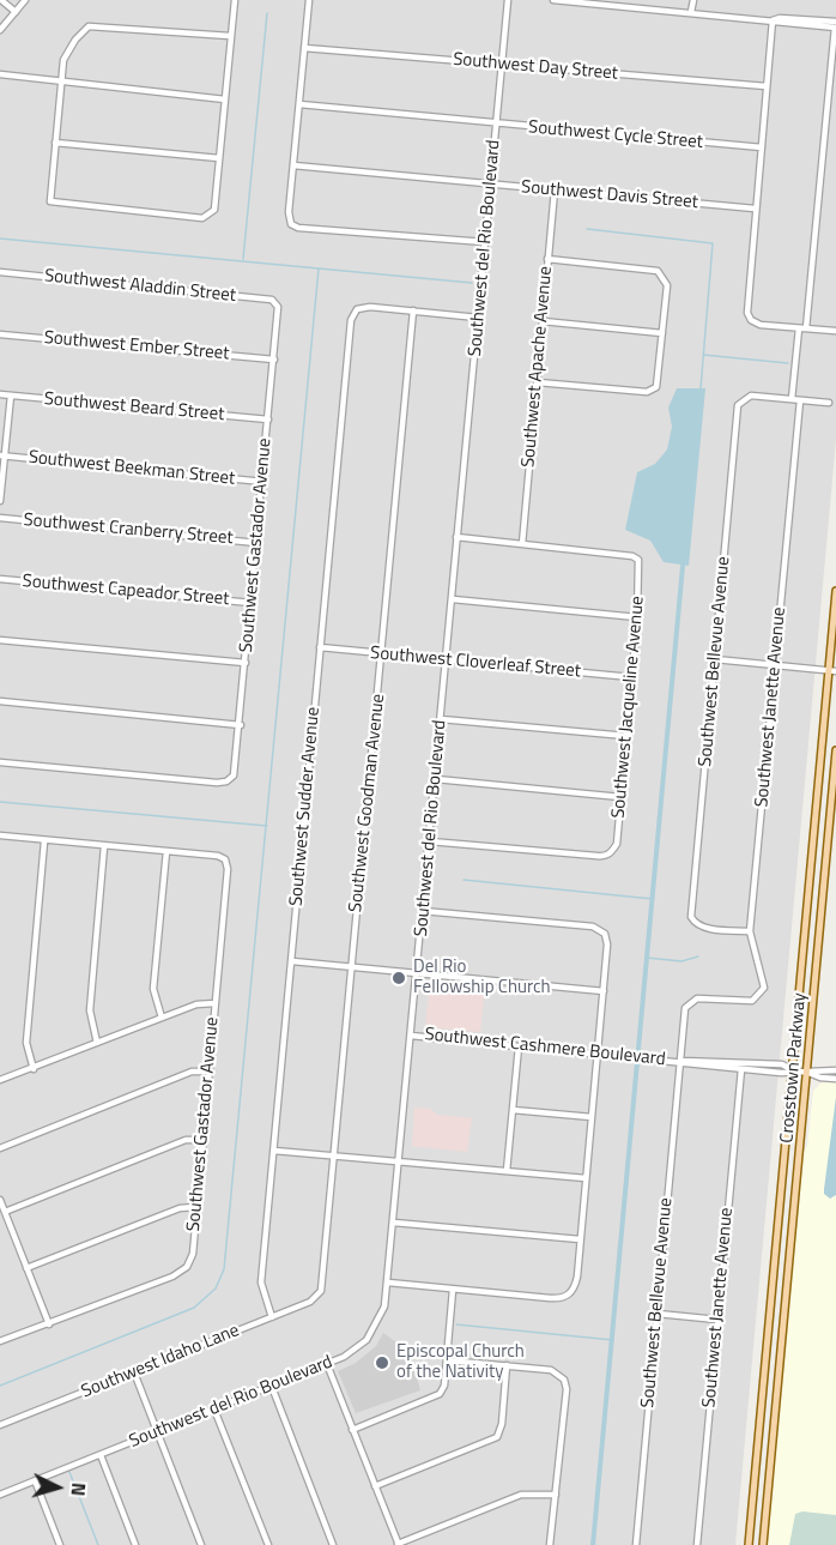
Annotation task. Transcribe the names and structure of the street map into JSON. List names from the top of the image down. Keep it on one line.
{"streets":{"main road":["Crosstown Parkway"],"street":["Southwest Day Street","Southwest Cycle Street","Southwest Davis Street","Southwest del Rio Boulevard","Southwest Aladdin Street","Southwest Ember Street","Southwest Apache Avenue","Southwest Beard Street","Southwest Beekman Street","Southwest Cranberry Street","Southwest Gastador Avenue","Southwest Capeador Street","Southwest Bellevue Avenue","Southwest Cloverleaf Street","Southwest Jacqueline Avenue","Southwest Janette Avenue","Southwest Goodman Avenue","Southwest Sudder Avenue","Southwest Cashmere Boulevard","Southwest Idaho Lane"]},"crossings":[["Southwest Day Street","Southwest del Rio Boulevard"],["Southwest Cycle Street","Southwest del Rio Boulevard"],["Southwest Davis Street","Southwest del Rio Boulevard"],["Southwest Davis Street","Southwest Apache Avenue"],["Southwest del Rio Boulevard","Southwest Cloverleaf Street"],["Southwest del Rio Boulevard","Southwest Jacqueline Avenue"],["Southwest del Rio Boulevard","Southwest Cashmere Boulevard"],["Southwest Aladdin Street","Southwest Gastador Avenue"],["Southwest Ember Street","Southwest Gastador Avenue"],["Southwest Apache Avenue","Southwest Jacqueline Avenue"],["Southwest Beard Street","Southwest Gastador Avenue"],["Southwest Beekman Street","Southwest Gastador Avenue"],["Southwest Cranberry Street","Southwest Gastador Avenue"],["Southwest Gastador Avenue","Southwest Capeador Street"],["Southwest Bellevue Avenue","Southwest Janette Avenue"],["Southwest Bellevue Avenue","Southwest Cashmere Boulevard"],["Southwest Cloverleaf Street","Southwest Jacqueline Avenue"],["Southwest Cloverleaf Street","Southwest Goodman Avenue"],["Southwest Cloverleaf Street","Southwest Sudder Avenue"],["Southwest Janette Avenue","Southwest Cashmere Boulevard"],["Southwest Goodman Avenue","Southwest Sudder Avenue"],["Southwest Goodman Avenue","Southwest Idaho Lane"],["Southwest Sudder Avenue","Southwest Idaho Lane"],["Southwest Cashmere Boulevard","Crosstown Parkway"]],"places":["Del Rio Fellowship Church","Episcopal Church of the Nativity"],"north":"right"}
